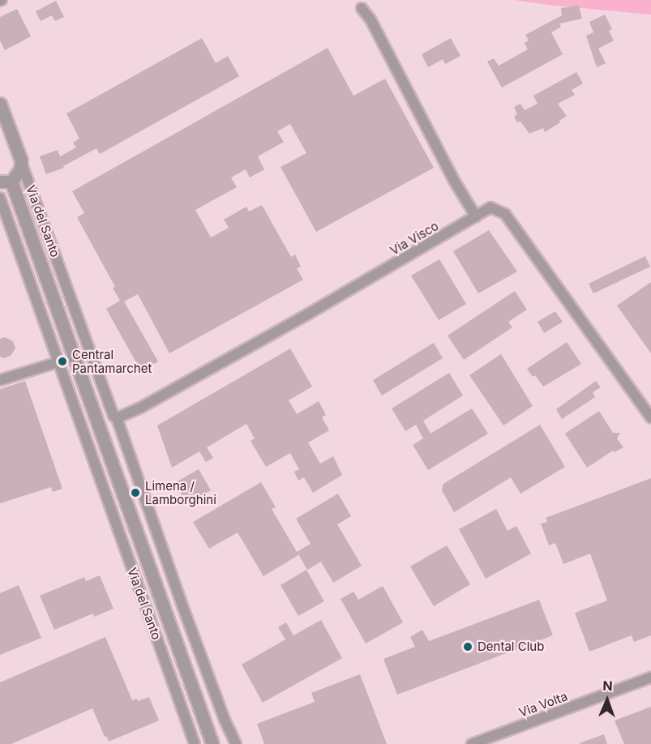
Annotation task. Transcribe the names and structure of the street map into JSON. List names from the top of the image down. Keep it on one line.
{"streets":{"street":["Via del Santo","Via Visco","Via Volta"]},"crossings":[["Via del Santo","Via Visco"]],"places":["Central Pantamarchet","Limena / Lamborghini","Dental Club"],"north":"top"}
